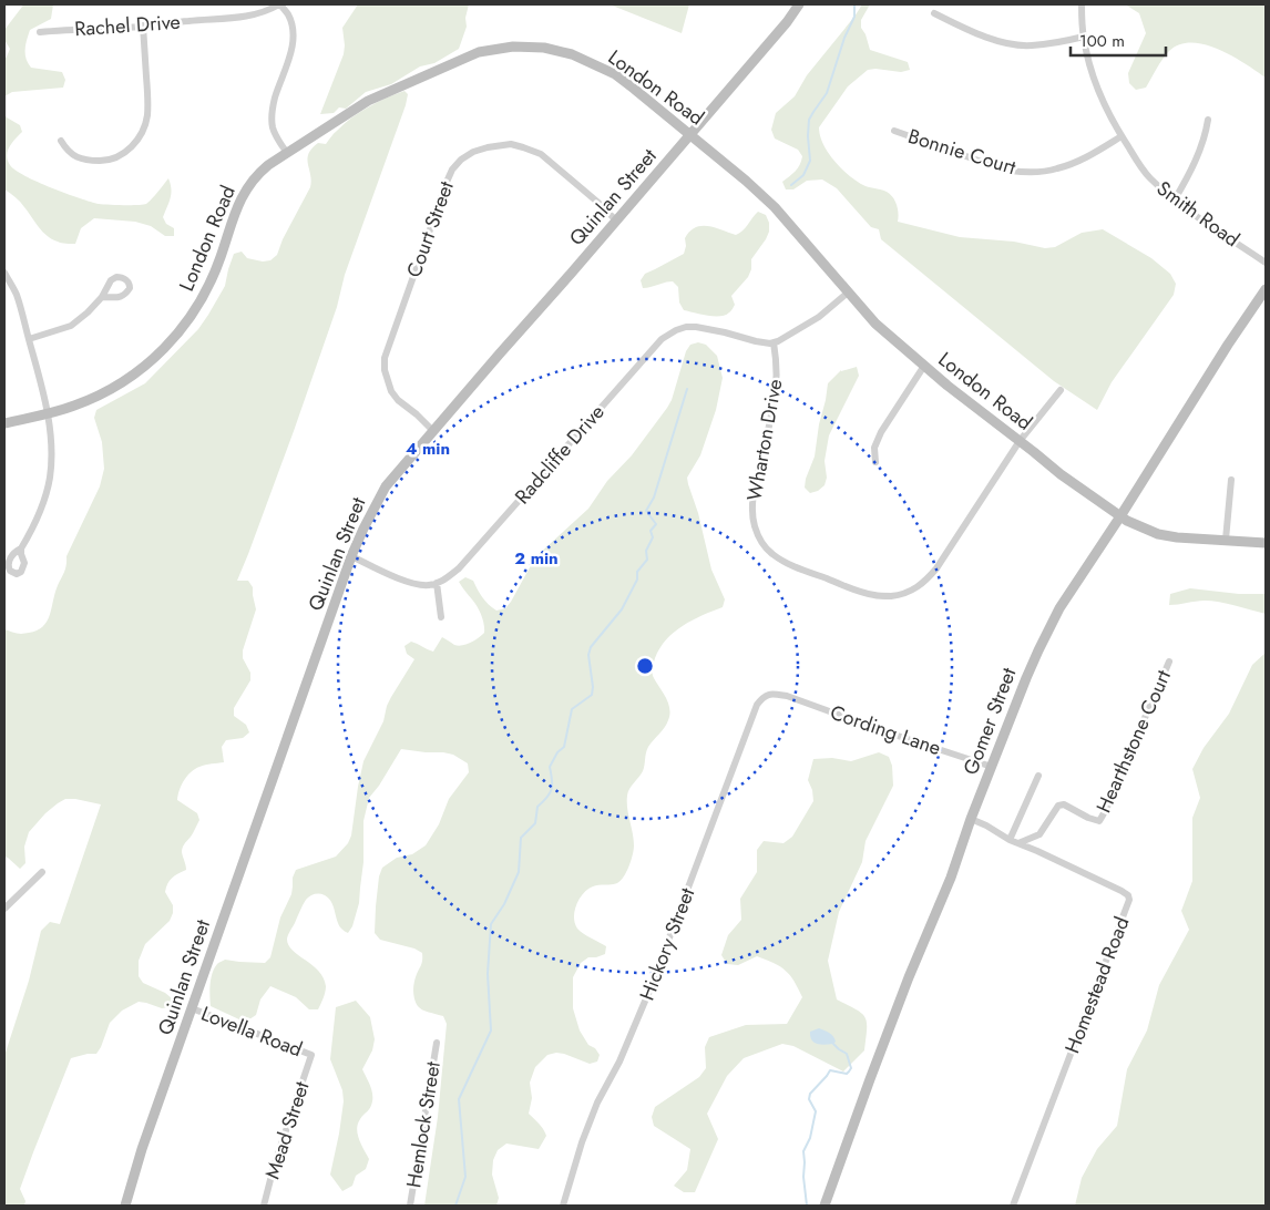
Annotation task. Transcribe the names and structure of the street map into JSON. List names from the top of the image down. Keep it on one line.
{"streets":{"street":["Rachel Drive","London Road","Bonnie Court","Quinlan Street","Smith Road","Court Street","Wharton Drive","Radcliffe Drive","Gomer Street","Cording Lane","Hearthstone Court","Hickory Street","Homestead Road","Lovella Road","Hemlock Street","Mead Street"]},"crossings":[["London Road","Quinlan Street"],["London Road","Wharton Drive"],["London Road","Gomer Street"],["Bonnie Court","Smith Road"],["Quinlan Street","Court Street"],["Quinlan Street","Lovella Road"],["Wharton Drive","Radcliffe Drive"],["Gomer Street","Cording Lane"],["Gomer Street","Homestead Road"],["Cording Lane","Hickory Street"],["Hearthstone Court","Homestead Road"],["Lovella Road","Mead Street"]],"scale_bar":"100 m","rings":["4 min","2 min"]}
